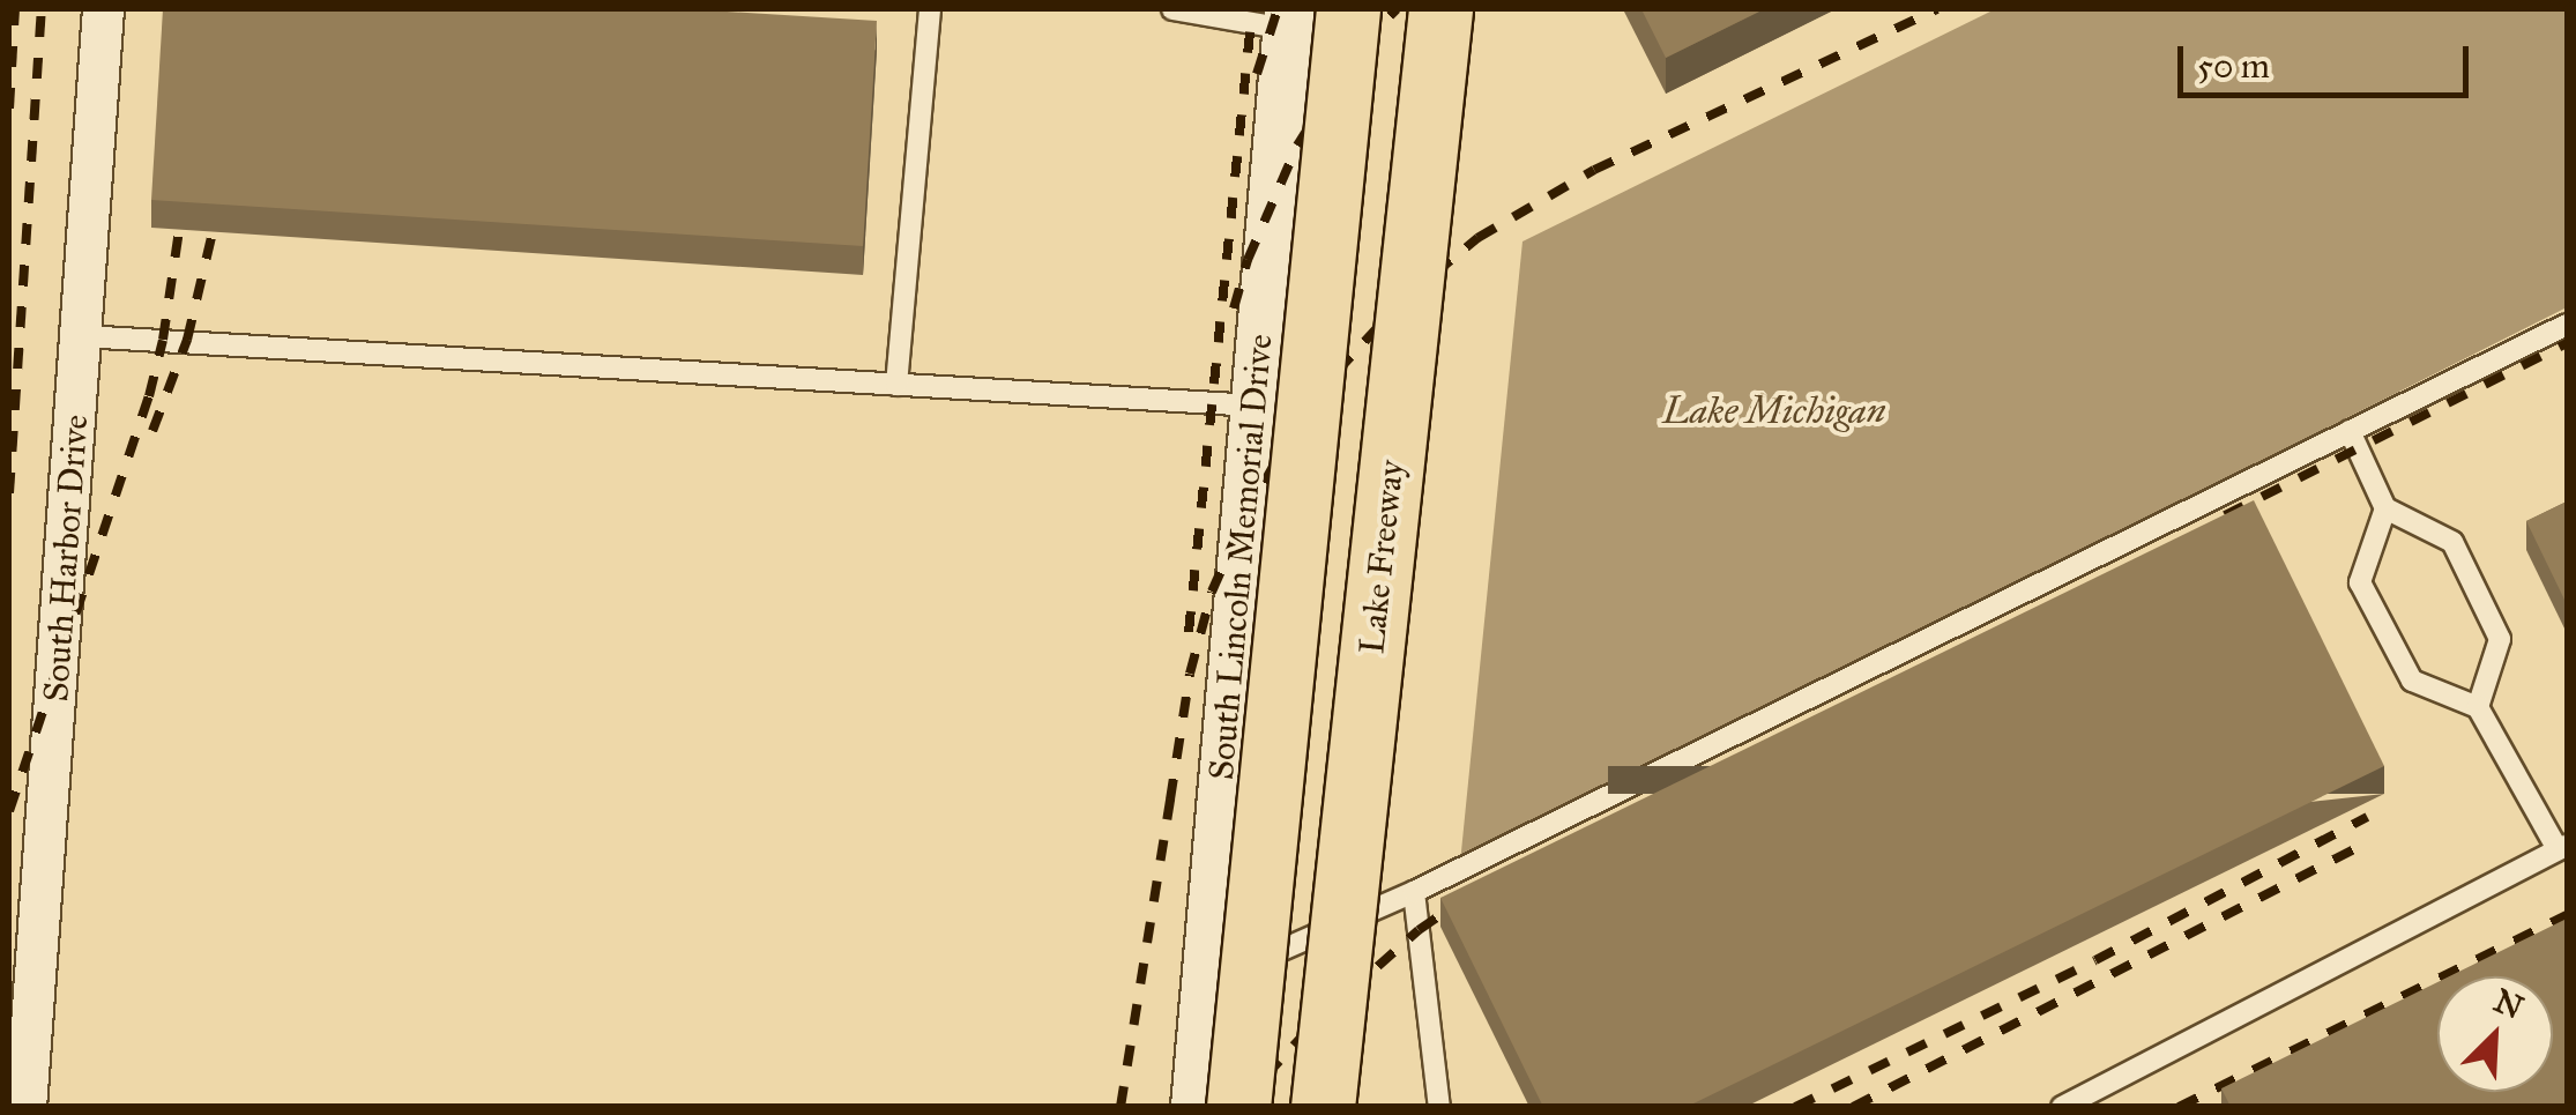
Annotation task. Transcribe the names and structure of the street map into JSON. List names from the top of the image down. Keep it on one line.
{"streets":{"highway":["Lake Freeway"],"street":["South Lincoln Memorial Drive","South Harbor Drive"]},"water":["Lake Michigan"],"scale_bar":"50 m","north":"top right"}
